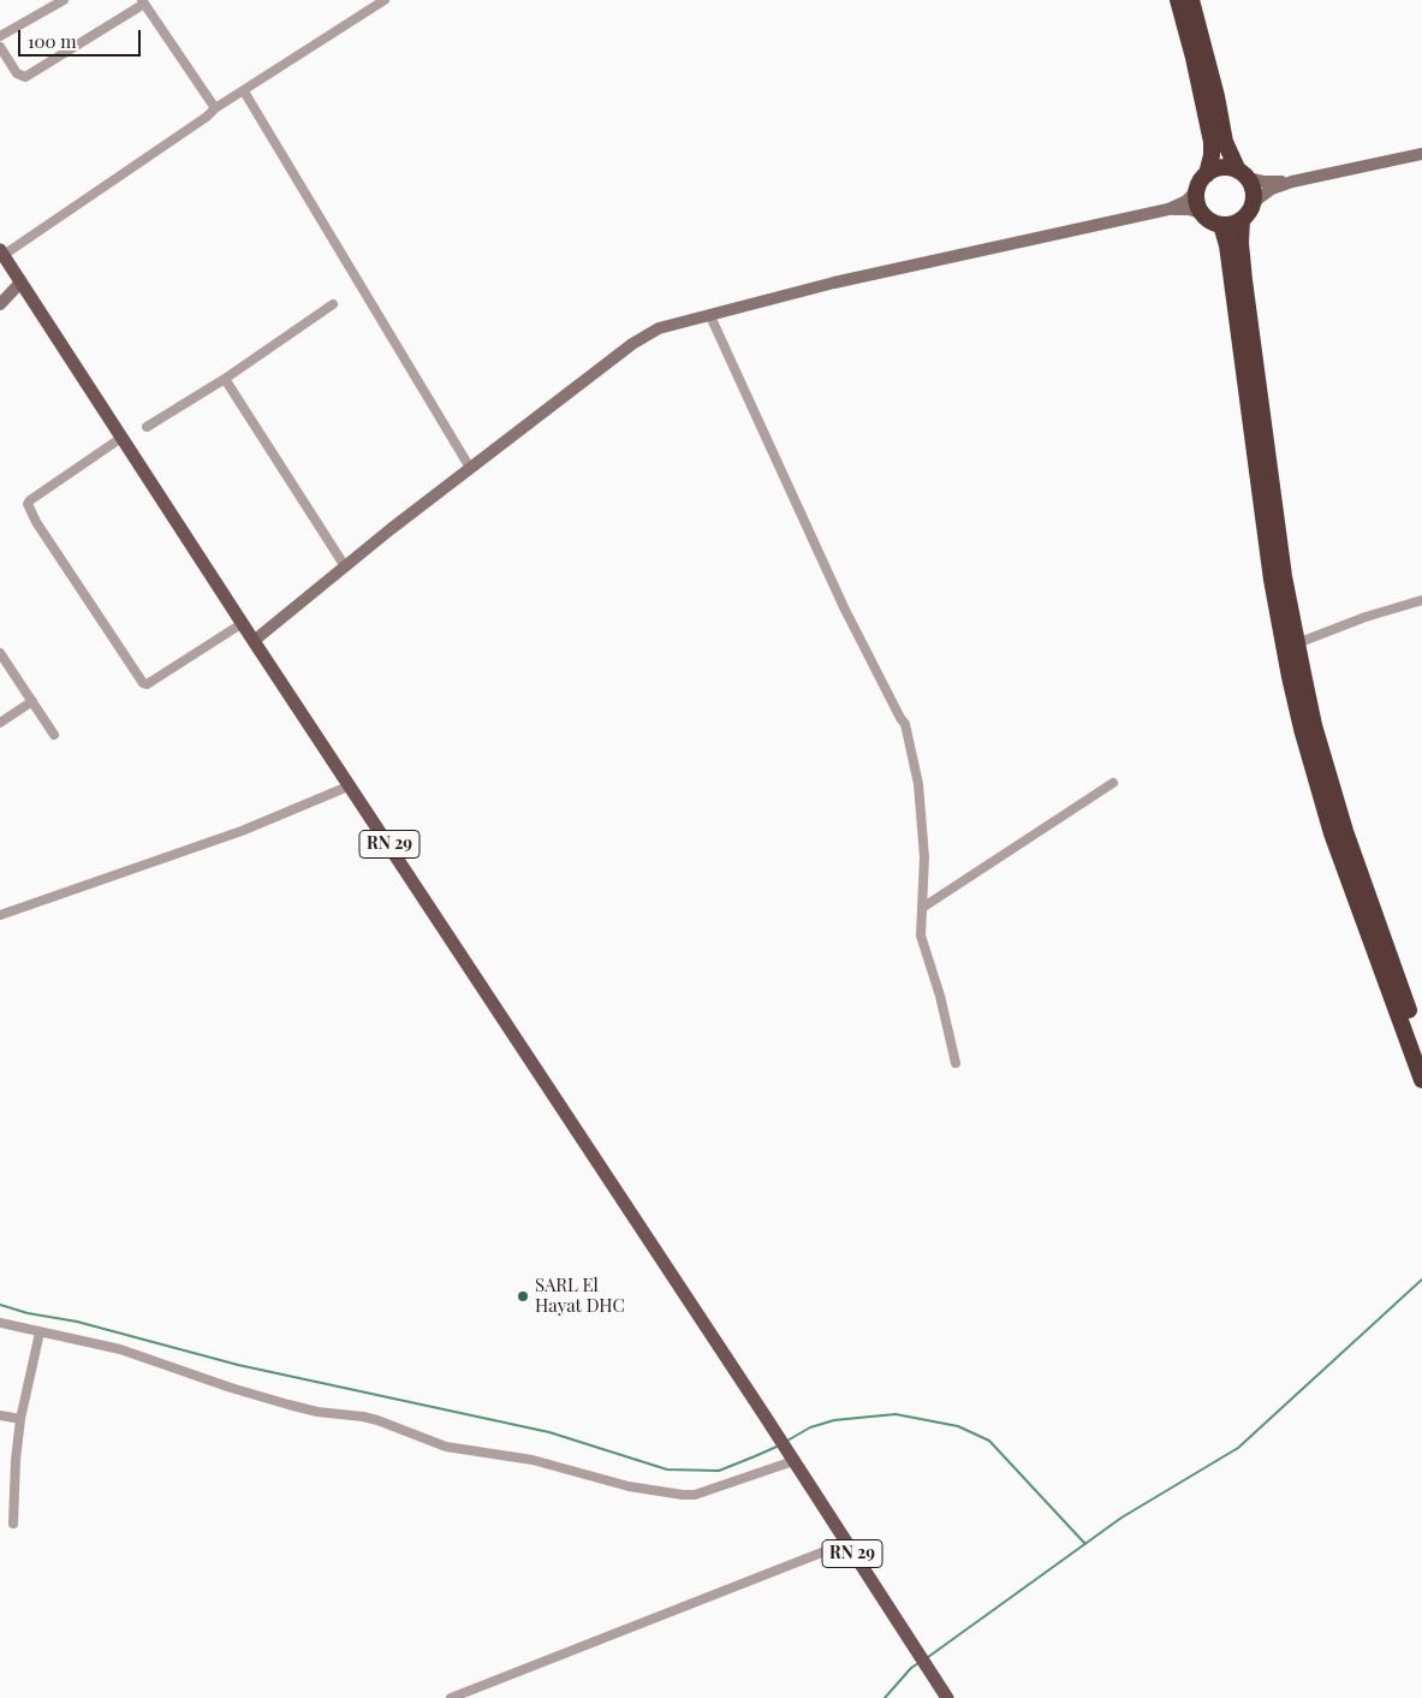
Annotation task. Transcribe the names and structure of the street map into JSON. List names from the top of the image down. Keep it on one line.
{"streets":{"main road":["RN 29"]},"places":["SARL El Hayat DHC"],"scale_bar":"100 m"}
